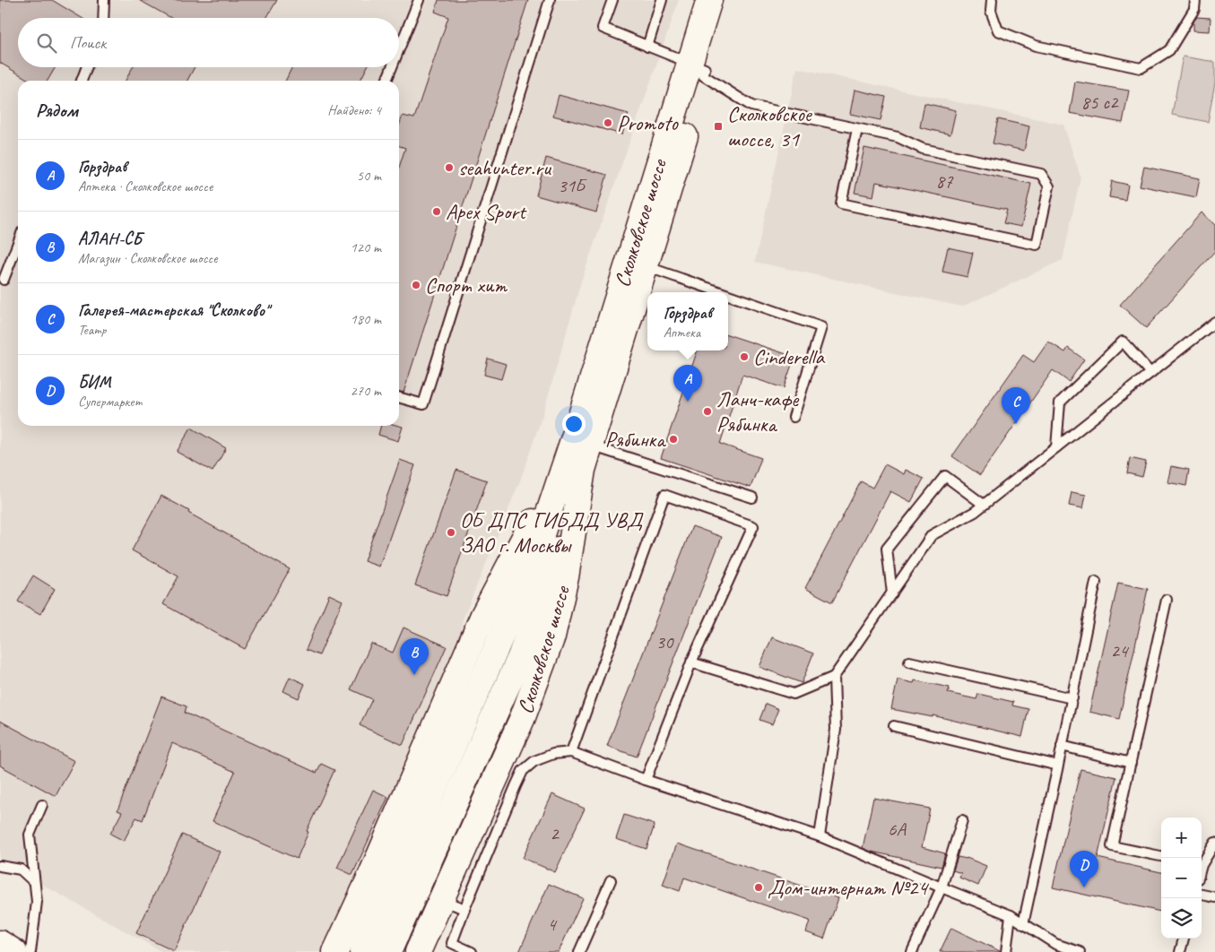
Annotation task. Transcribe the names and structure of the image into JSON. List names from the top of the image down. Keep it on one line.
{"streets":{"main road":["Сколковское шоссе"]},"places":{"other":["Promoto","seahunter.ru","Apex Sport","Спорт хит","Cinderella","Ланч-кафе Рябинка","Рябинка","ОБ ДПС ГИБДД УВД ЗАО г. Москвы","Дом-интернат №24"],"transit":["Сколковское шоссе, 31"]},"house_numbers":["85 с2","87","31Б","30","24","6А","2","4"],"page":{"search":"Поиск","heading":["Рядом","Найдено: 4"],"list":[{"mark":"A","name":"Горздрав","note":"Аптека · Сколковское шоссе","value":"50 m"},{"mark":"B","name":"АЛАН-СБ","note":"Магазин · Сколковское шоссе","value":"120 m"},{"mark":"C","name":"Галерея-мастерская \"Сколково\"","note":"Театр","value":"180 m"},{"mark":"D","name":"БИМ","note":"Супермаркет","value":"270 m"}],"popup":["Горздрав","Аптека"],"pins":["A","C","B","D"],"map_buttons":["+","−"]}}
